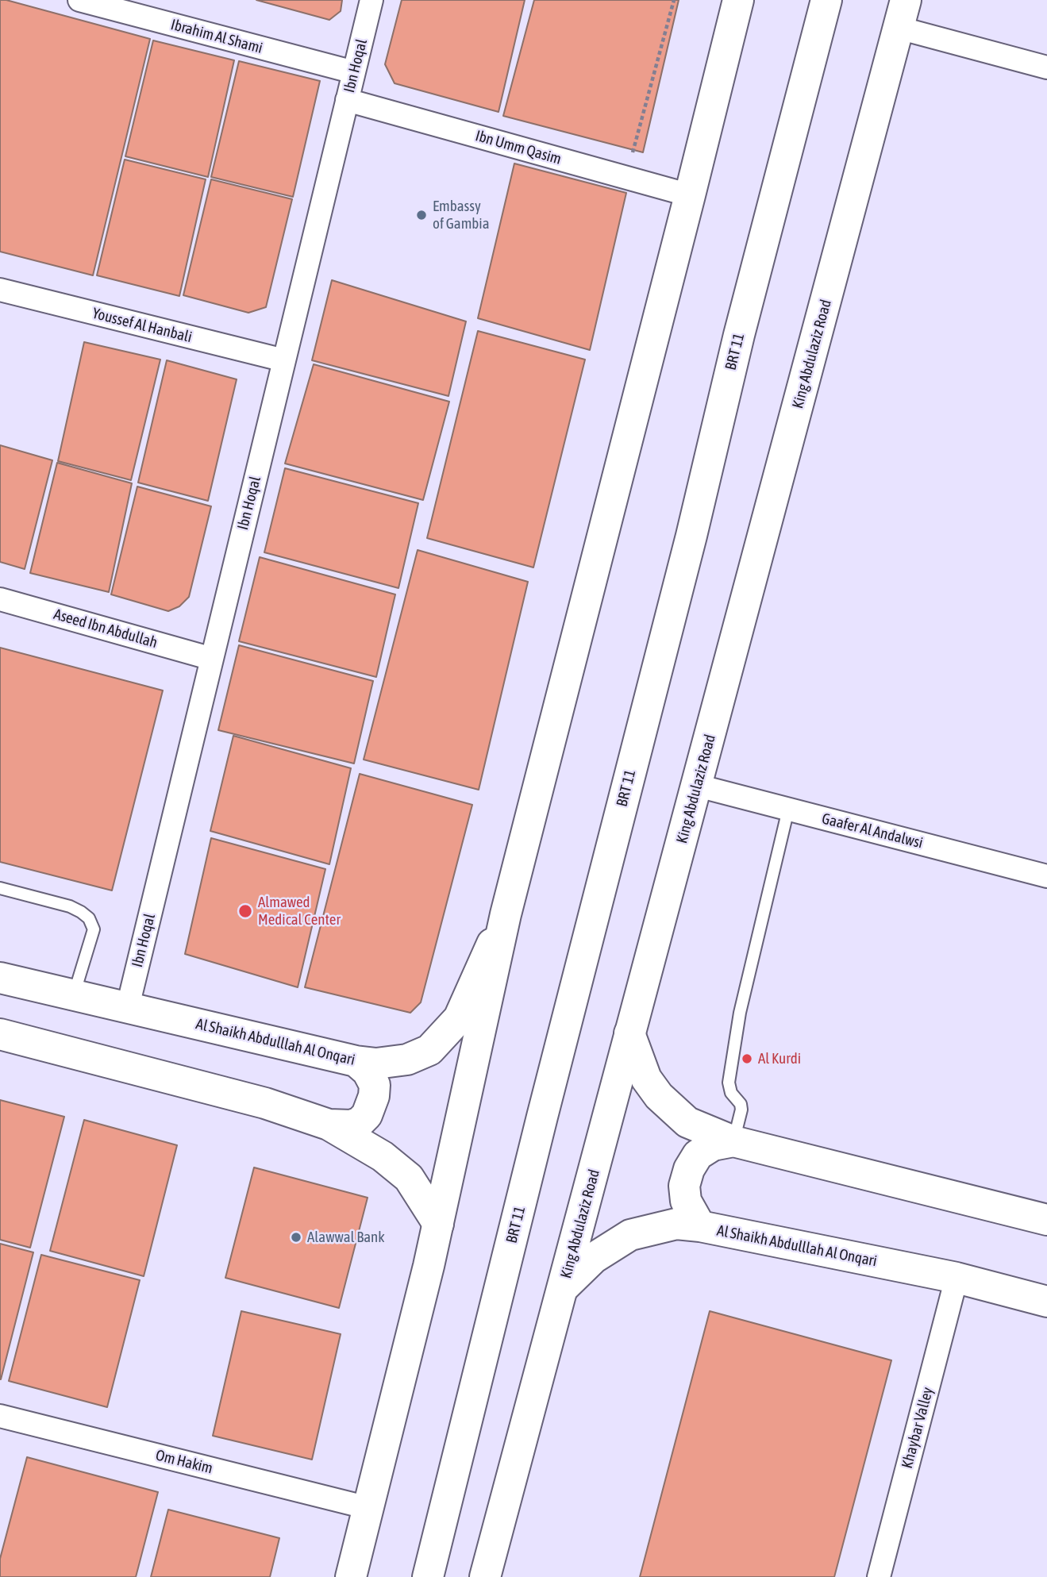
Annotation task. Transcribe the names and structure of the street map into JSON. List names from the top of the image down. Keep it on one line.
{"streets":{"main road":["BRT 11","King Abdulaziz Road","Al Shaikh Abdulllah Al Onqari"],"street":["Ibrahim Al Shami","Ibn Hoqal","Ibn Umm Qasim","Youssef Al Hanbali","Aseed Ibn Abdullah","Gaafer Al Andalwsi","Khaybar Valley","Om Hakim"]},"crossings":[["Ibrahim Al Shami","Ibn Hoqal"],["Ibn Hoqal","Ibn Umm Qasim"],["Ibn Hoqal","Youssef Al Hanbali"],["Ibn Hoqal","Aseed Ibn Abdullah"],["Ibn Hoqal","Al Shaikh Abdulllah Al Onqari"],["King Abdulaziz Road","Gaafer Al Andalwsi"],["King Abdulaziz Road","Al Shaikh Abdulllah Al Onqari"],["Al Shaikh Abdulllah Al Onqari","Khaybar Valley"]],"places":["Embassy of Gambia","Almawed Medical Center","Al Kurdi","Alawwal Bank"]}
